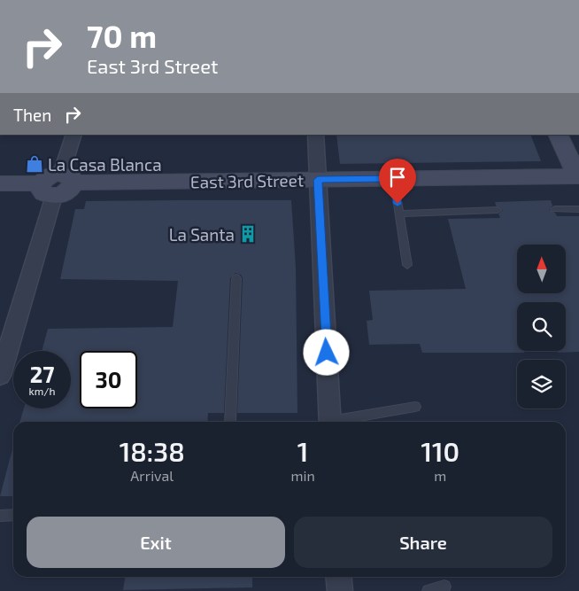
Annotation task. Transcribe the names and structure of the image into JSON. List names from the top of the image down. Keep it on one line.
{"streets":{"street":["East 3rd Street"]},"places":{"shop":["La Casa Blanca"],"building":["La Santa"]},"north":"top","page":{"turn":["70 m","East 3rd Street"],"then":"Then","speed":"27 km/h","limit":"30","eta":["18:38","Arrival","1","min","110","m"],"buttons":["Exit","Share"]}}
